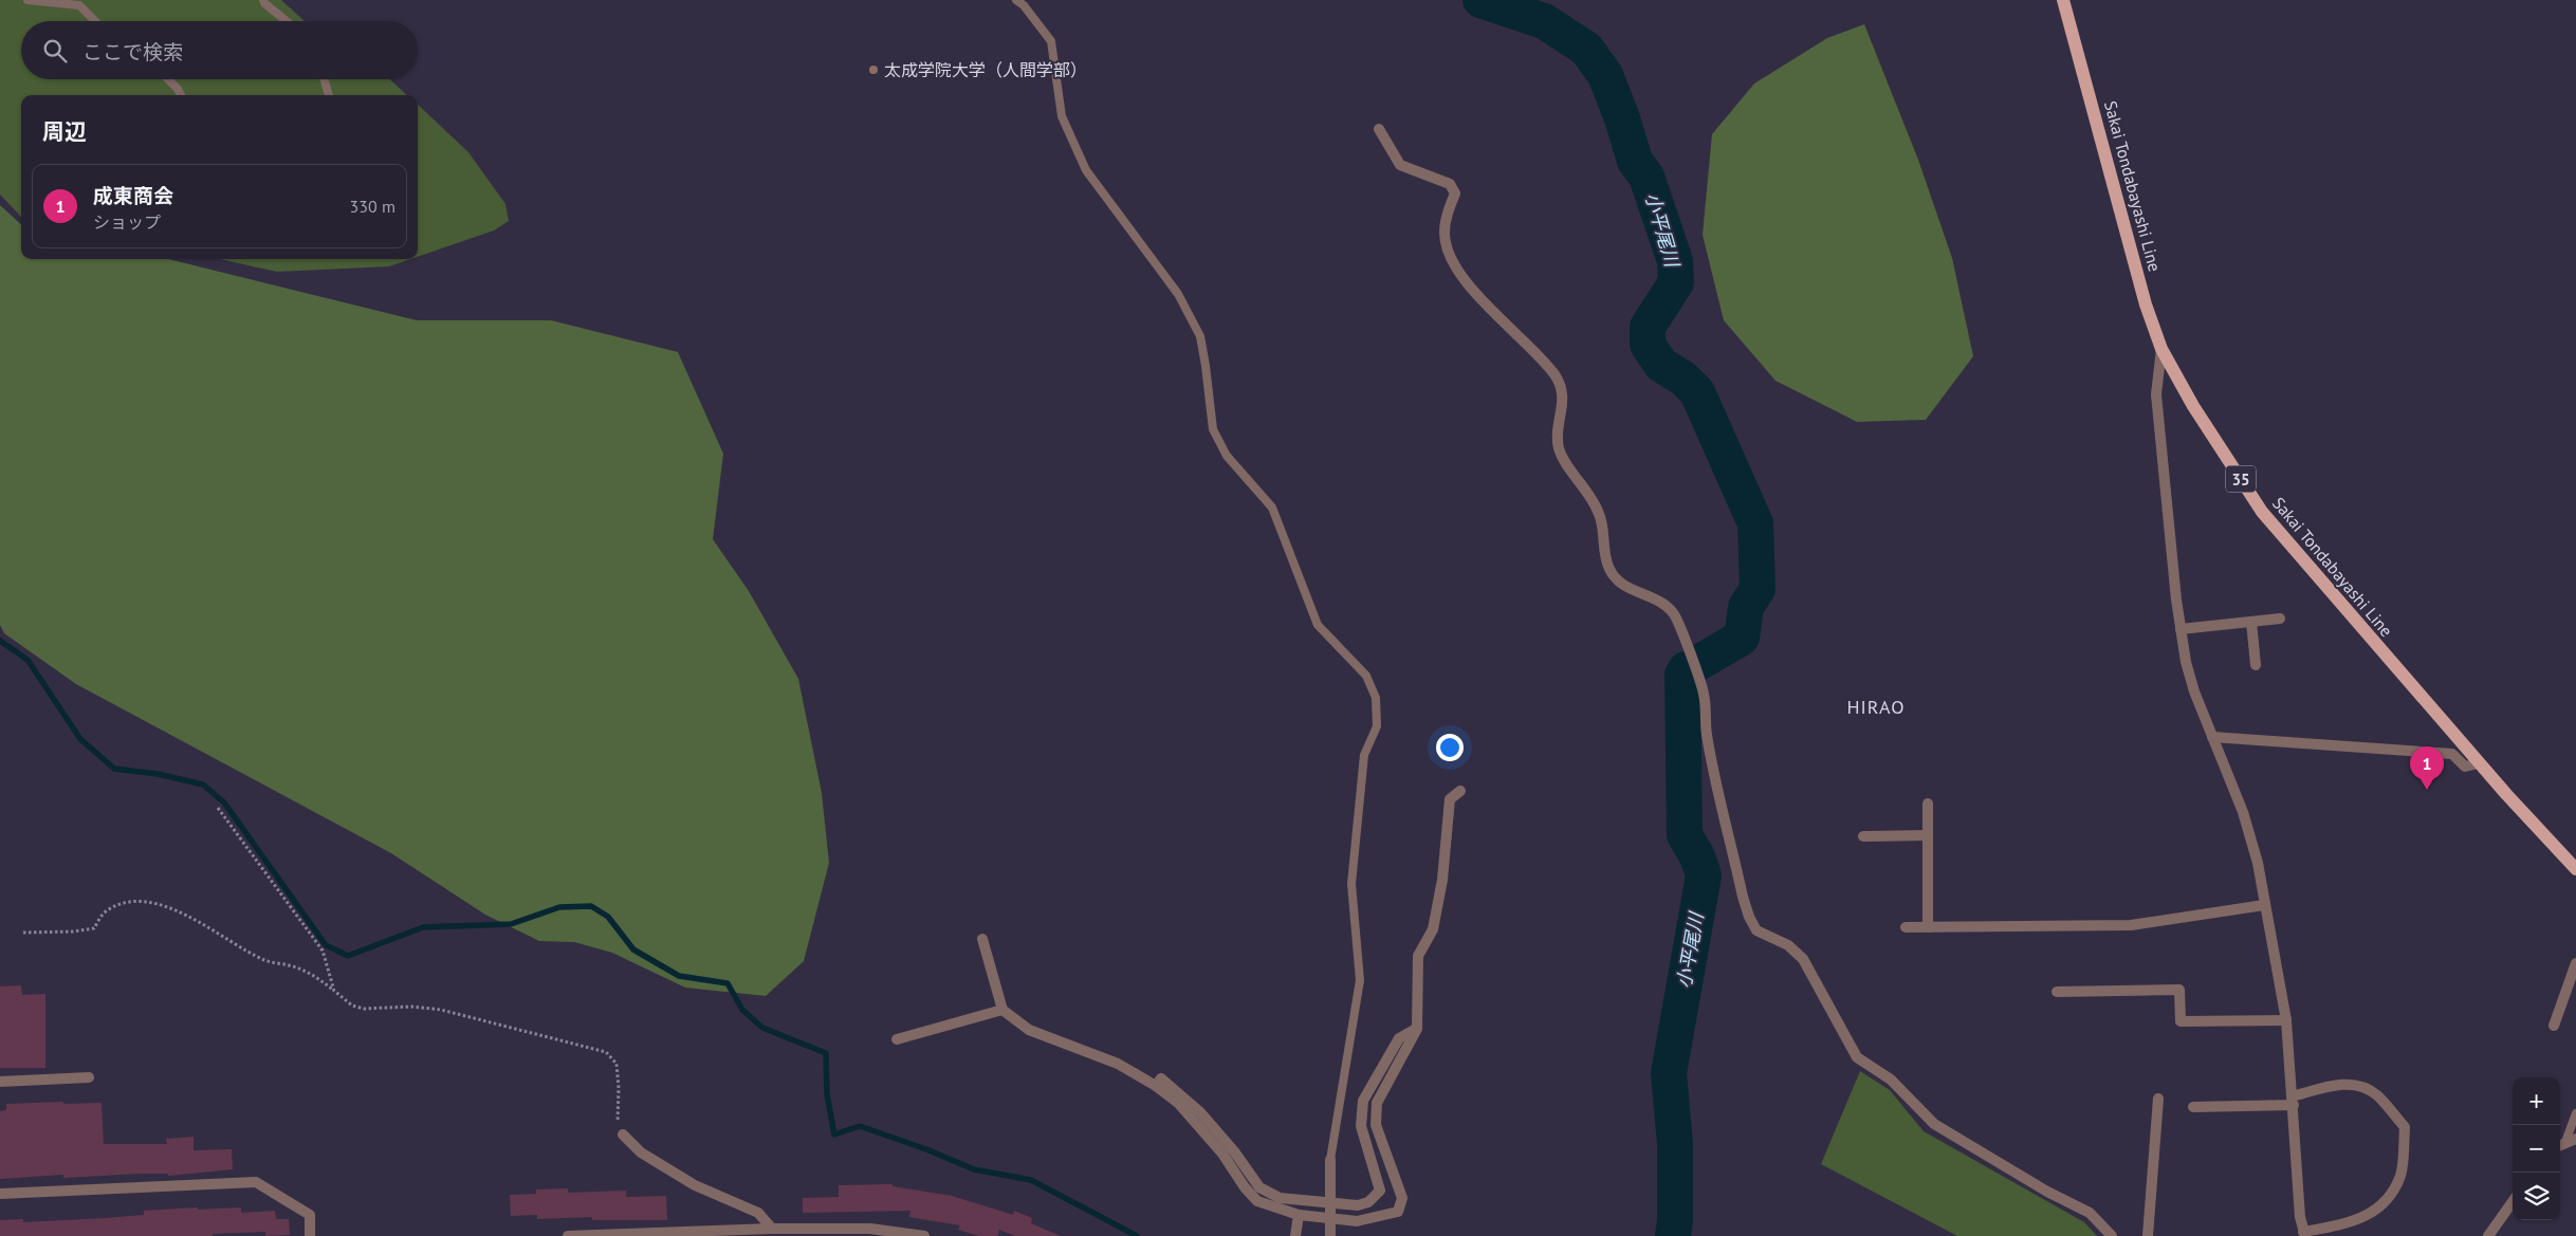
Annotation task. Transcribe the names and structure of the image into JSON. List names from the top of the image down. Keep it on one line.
{"streets":{"main road":["Sakai Tondabayashi Line","35"]},"districts":["HIRAO"],"water":["小平尾川"],"places":["太成学院大学（人間学部）"],"page":{"search":"ここで検索","heading":"周辺","list":[{"mark":"1","name":"成東商会","note":"ショップ","value":"330 m"}],"pins":"1","map_buttons":["+","−"]}}
